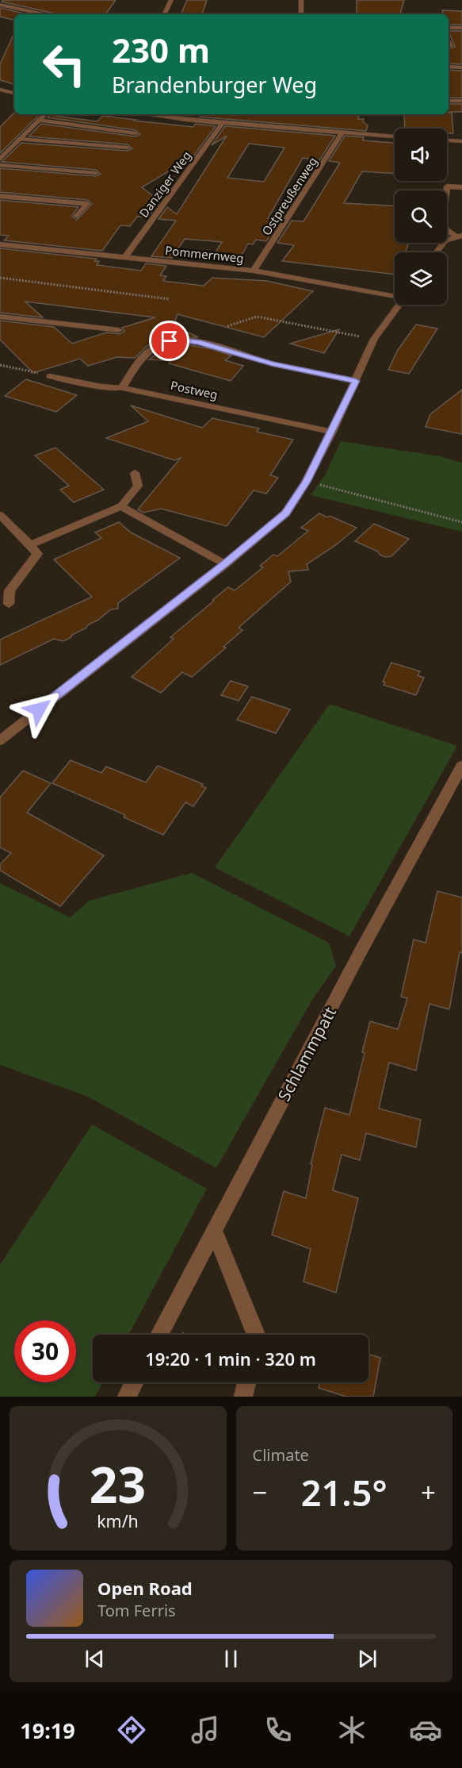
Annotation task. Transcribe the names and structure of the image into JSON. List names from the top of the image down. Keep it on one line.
{"streets":{"street":["Danziger Weg","Ostpreußenweg","Pommernweg","Postweg","Schlammpatt"]},"crossings":[["Danziger Weg","Pommernweg"],["Ostpreußenweg","Pommernweg"]],"page":{"turn":["230 m","Brandenburger Weg"],"limit":"30","trip":"19:20 · 1 min · 320 m","tile":"Climate","heat":["−","21.5°","+"],"song":["Open Road","Tom Ferris"],"tabs":"19:19","gauge":["23","km/h"]}}
